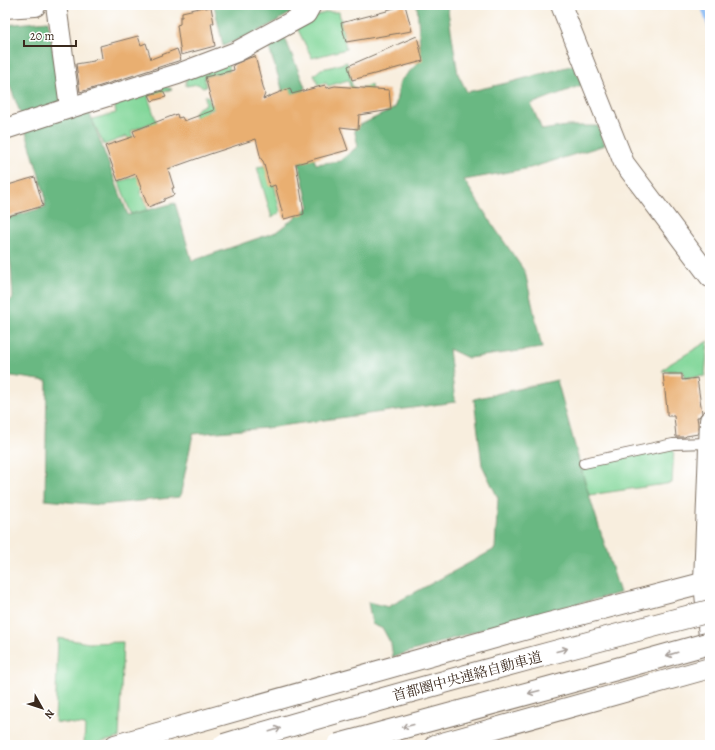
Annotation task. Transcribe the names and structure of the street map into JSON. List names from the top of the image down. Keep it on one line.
{"streets":{"main road":["首都圏中央連絡自動車道"]},"scale_bar":"20 m","north":"bottom right"}
